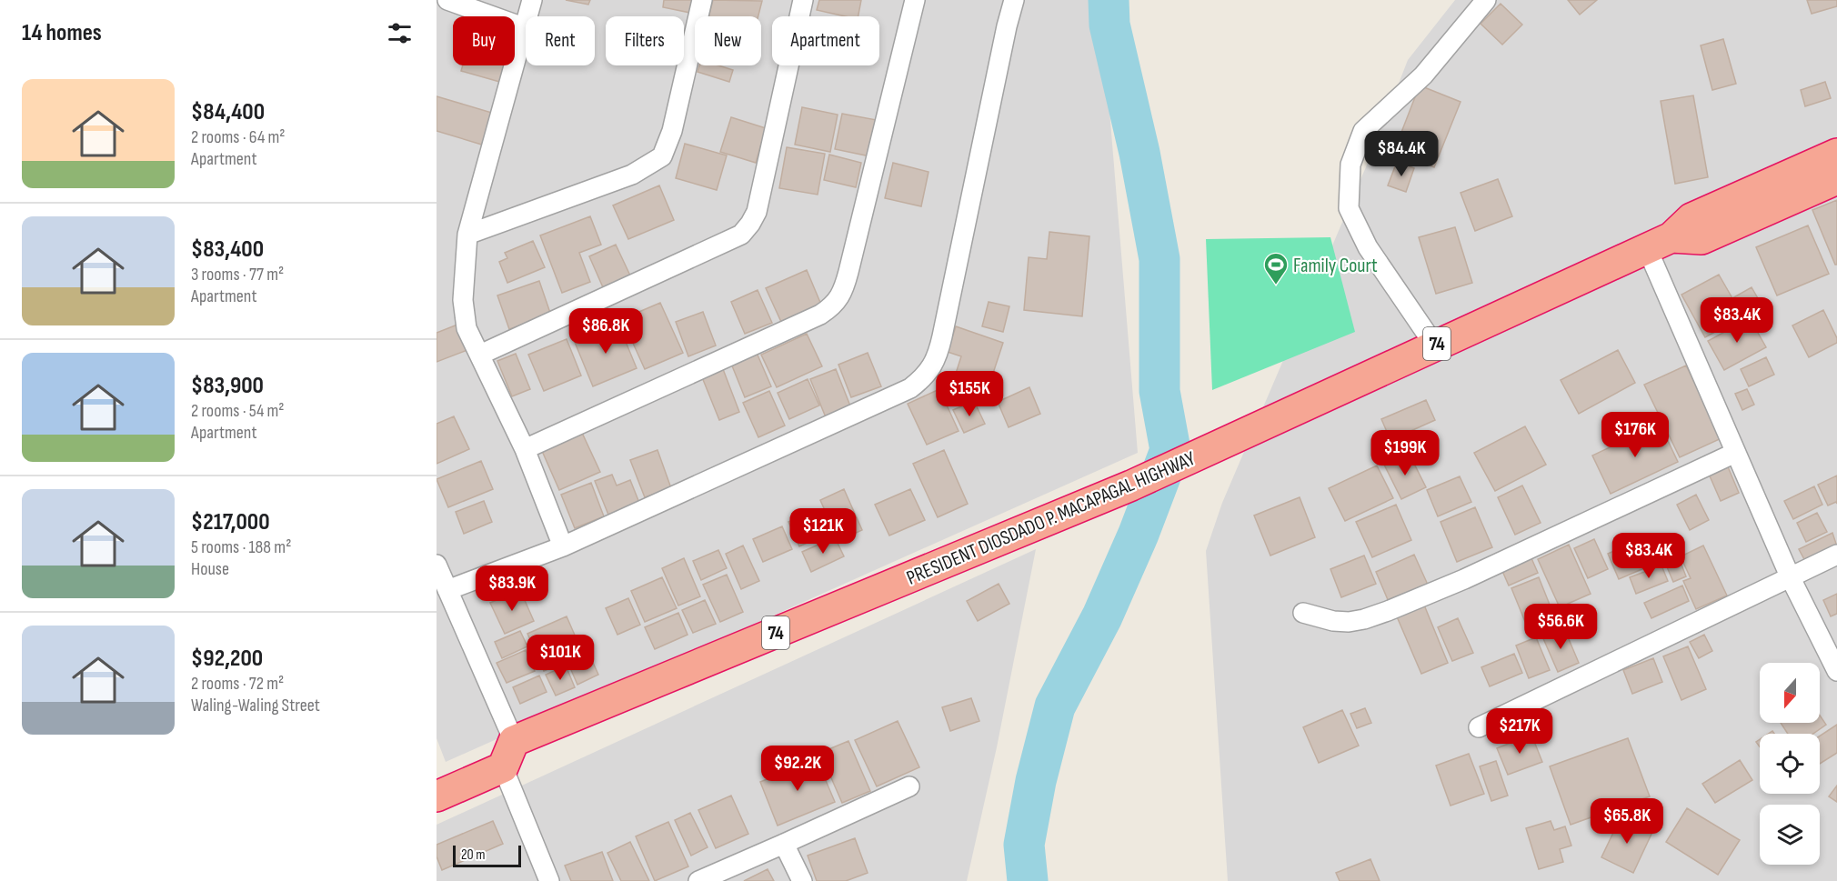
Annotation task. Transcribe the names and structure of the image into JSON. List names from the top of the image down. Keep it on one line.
{"streets":{"highway":["74","PRESIDENT DIOSDADO P. MACAPAGAL HIGHWAY"]},"places":{"sports":["Family Court"]},"scale_bar":"20 m","north":"bottom","page":{"heading":"14 homes","chip":["Buy","Rent","Filters","New","Apartment"],"list":[{"name":"$84,400","note":"2 rooms · 64 m² · Apartment"},{"name":"$83,400","note":"3 rooms · 77 m² · Apartment"},{"name":"$83,900","note":"2 rooms · 54 m² · Apartment"},{"name":"$217,000","note":"5 rooms · 188 m² · House"},{"name":"$92,200","note":"2 rooms · 72 m² · Waling-Waling Street"}],"price":["$84.4K","$83.4K","$86.8K","$155K","$176K","$199K","$121K","$83.4K","$83.9K","$56.6K","$101K","$217K","$92.2K","$65.8K"],"scale":"20 m"}}
